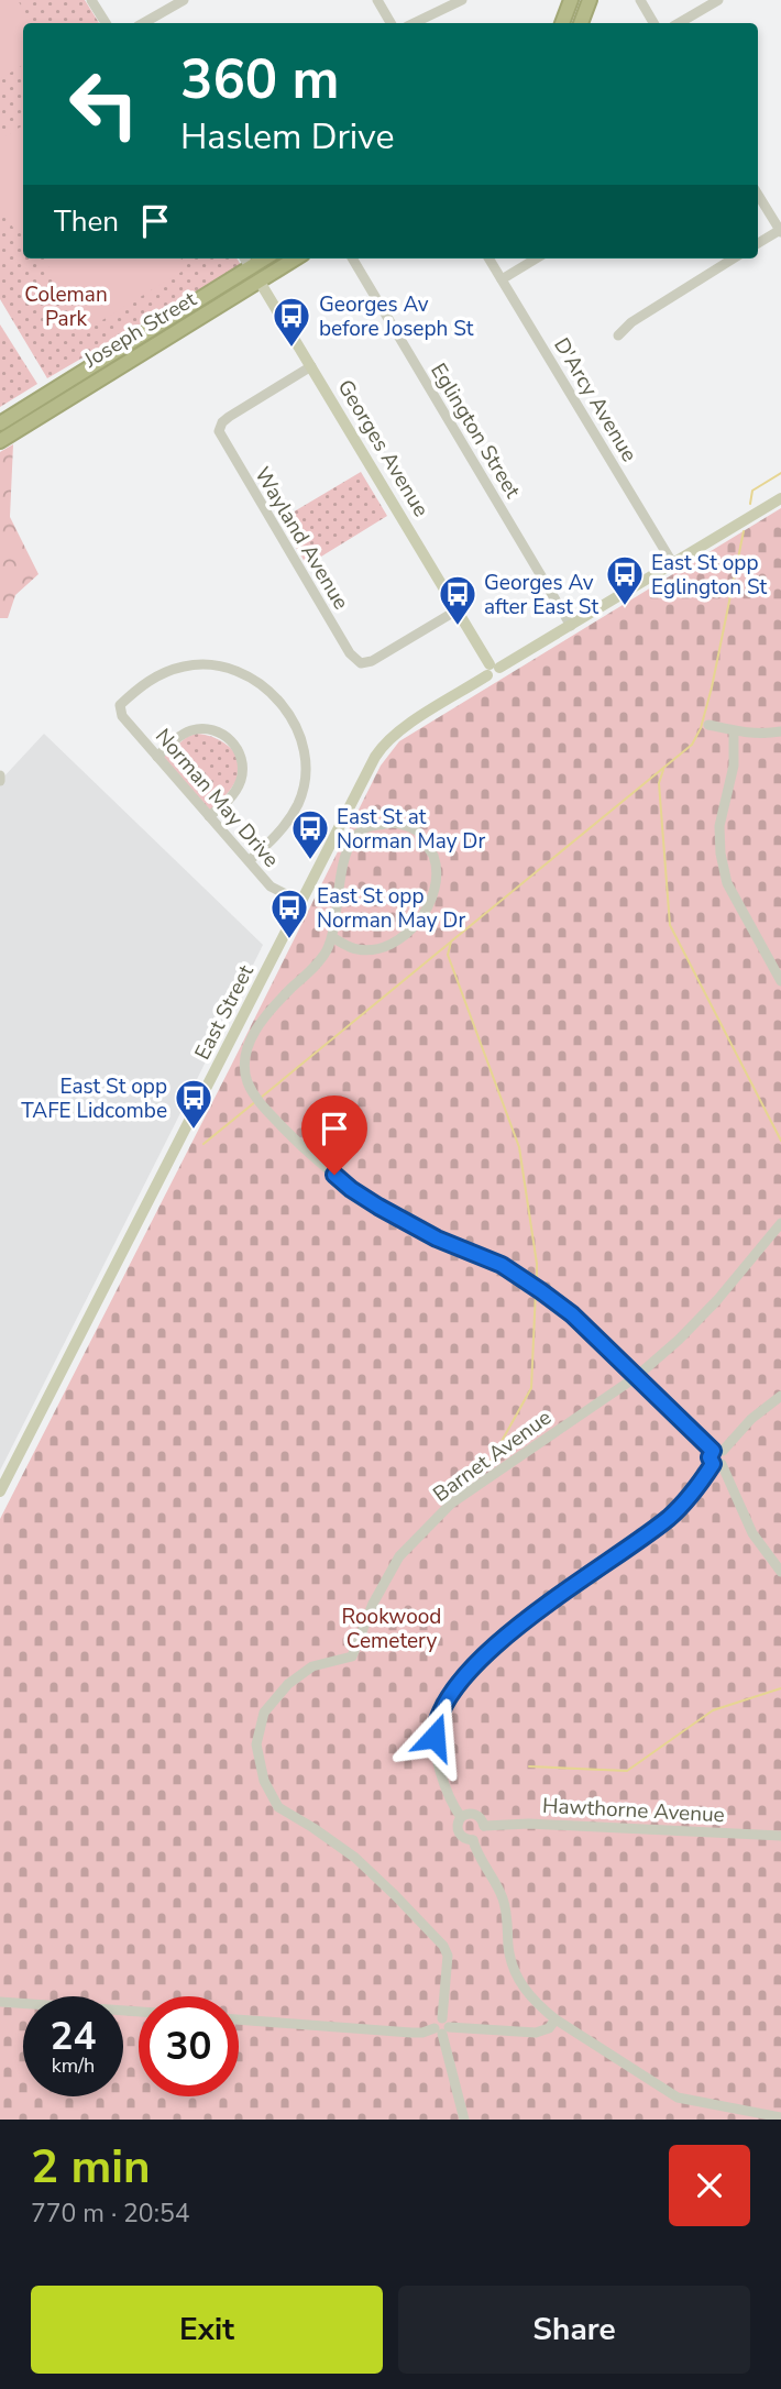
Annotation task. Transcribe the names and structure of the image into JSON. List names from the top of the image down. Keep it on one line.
{"streets":{"highway":["Joseph Street","Georges Avenue"],"main road":["East Street"],"street":["D'Arcy Avenue","Eglington Street","Wayland Avenue","Norman May Drive","Barnet Avenue","Hawthorne Avenue"]},"crossings":[["Joseph Street","Georges Avenue"],["D'Arcy Avenue","East Street"],["Eglington Street","East Street"],["Georges Avenue","Wayland Avenue"],["Georges Avenue","East Street"],["Norman May Drive","East Street"]],"parks":["Coleman Park","Rookwood Cemetery"],"places":{"bus stop":["Georges Av before Joseph St","East St opp Eglington St","Georges Av after East St","East St at Norman May Dr","East St opp Norman May Dr","East St opp TAFE Lidcombe"]},"page":{"turn":["360 m","Haslem Drive"],"then":"Then","speed":"24 km/h","limit":"30","heading":["2 min","770 m · 20:54"],"buttons":["Exit","Share"]}}
